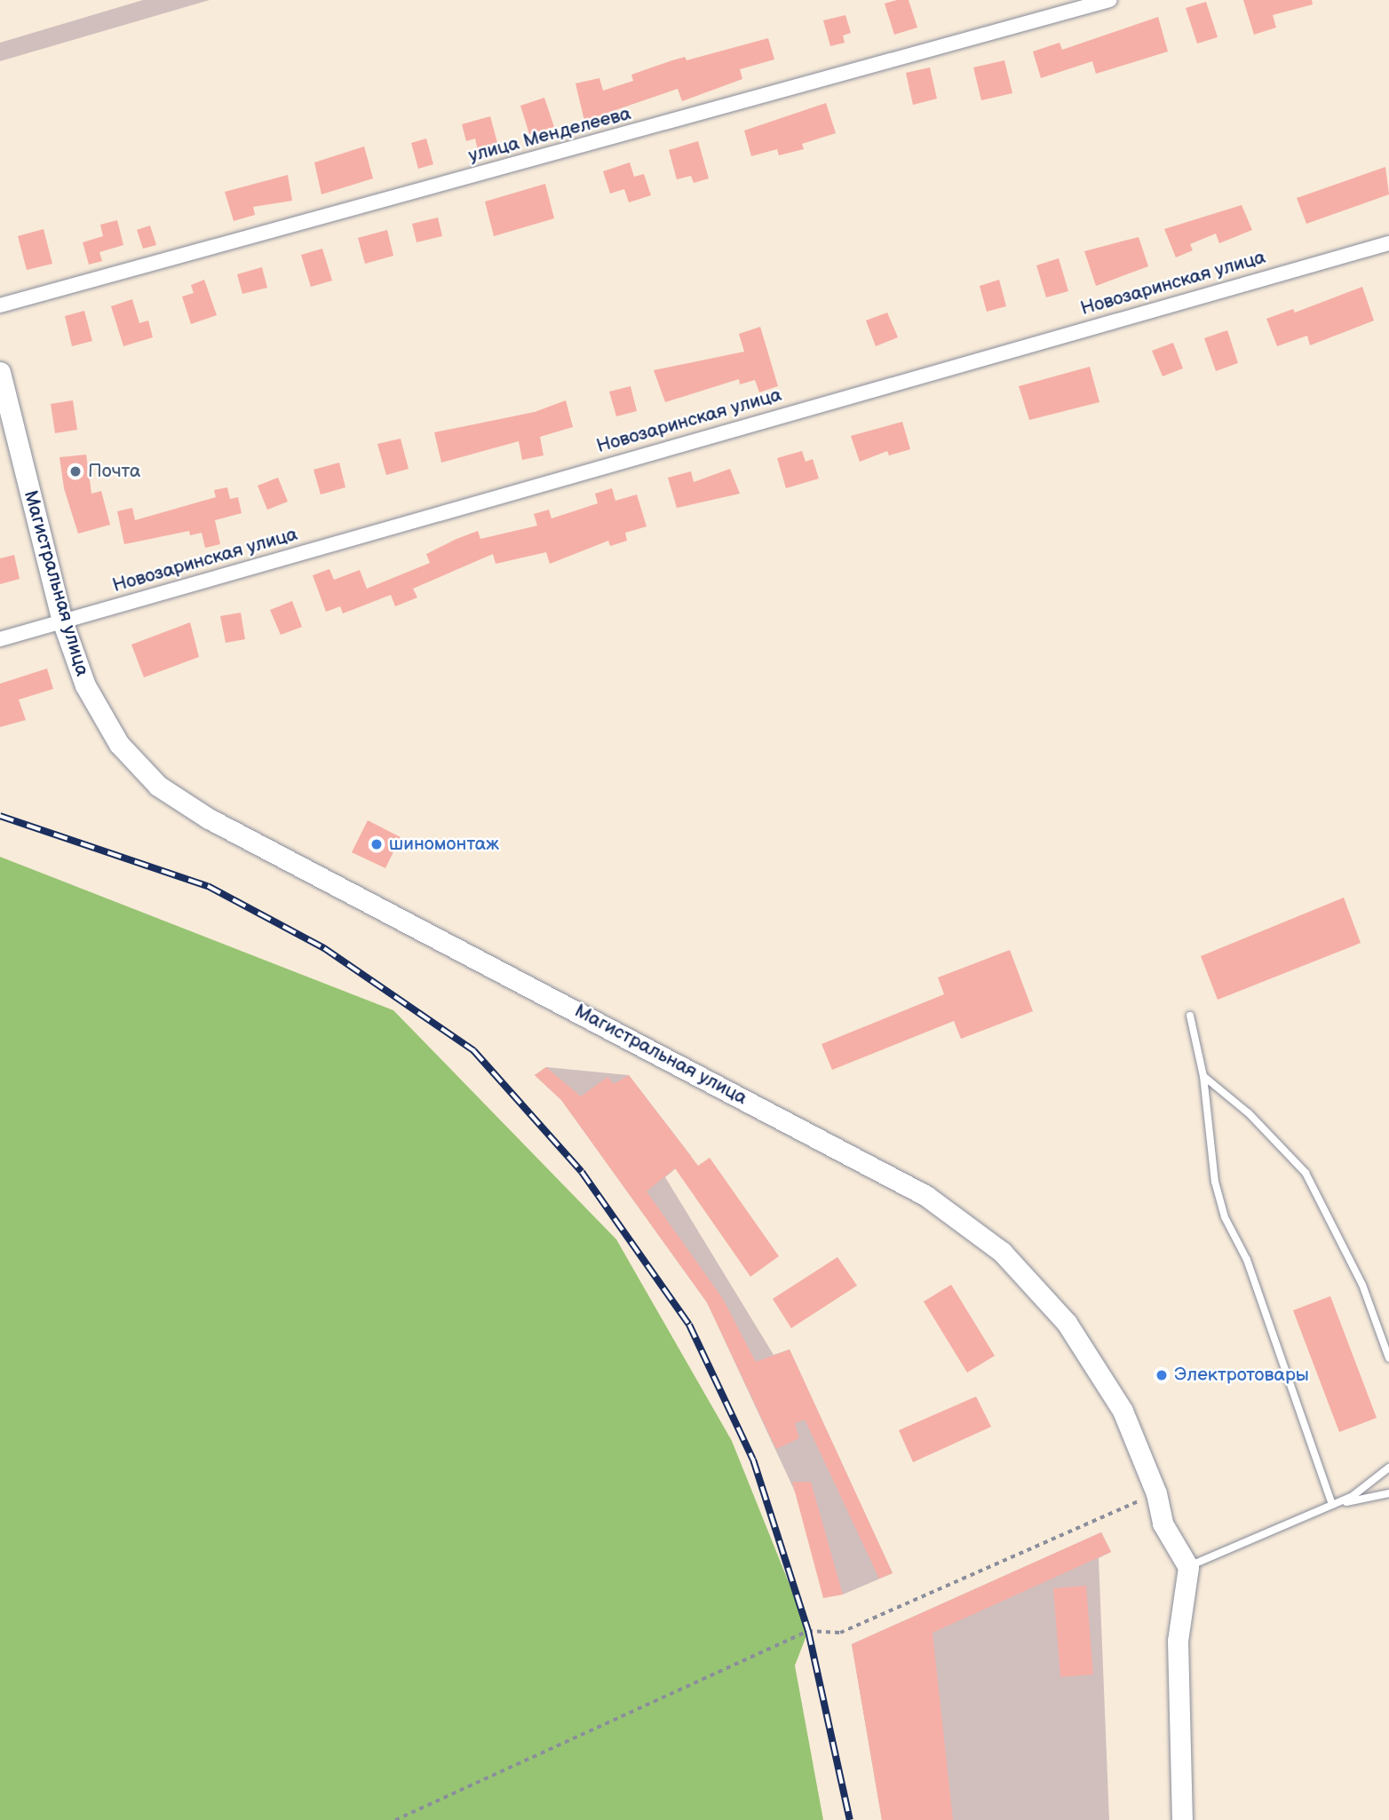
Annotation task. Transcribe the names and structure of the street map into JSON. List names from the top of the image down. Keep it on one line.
{"streets":{"main road":["Магистральная улица"],"street":["улица Менделеева","Новозаринская улица"]},"crossings":[["Новозаринская улица","Магистральная улица"]],"places":["Почта","шиномонтаж","Электротовары"]}
